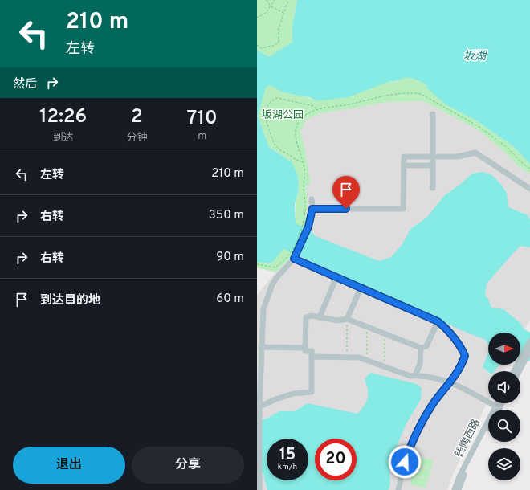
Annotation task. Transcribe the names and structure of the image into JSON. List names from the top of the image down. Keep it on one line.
{"streets":{"street":["钱陶西路"]},"water":["坂湖"],"parks":["坂湖公园"],"north":"right","page":{"turn":["210 m","左转"],"then":"然后","eta":["12:26","到达","2","分钟","710","m"],"list":[{"name":"左转","value":"210 m"},{"name":"右转","value":"350 m"},{"name":"右转","value":"90 m"},{"name":"到达目的地","value":"60 m"}],"speed":"15 km/h","limit":"20","buttons":["退出","分享"]}}
